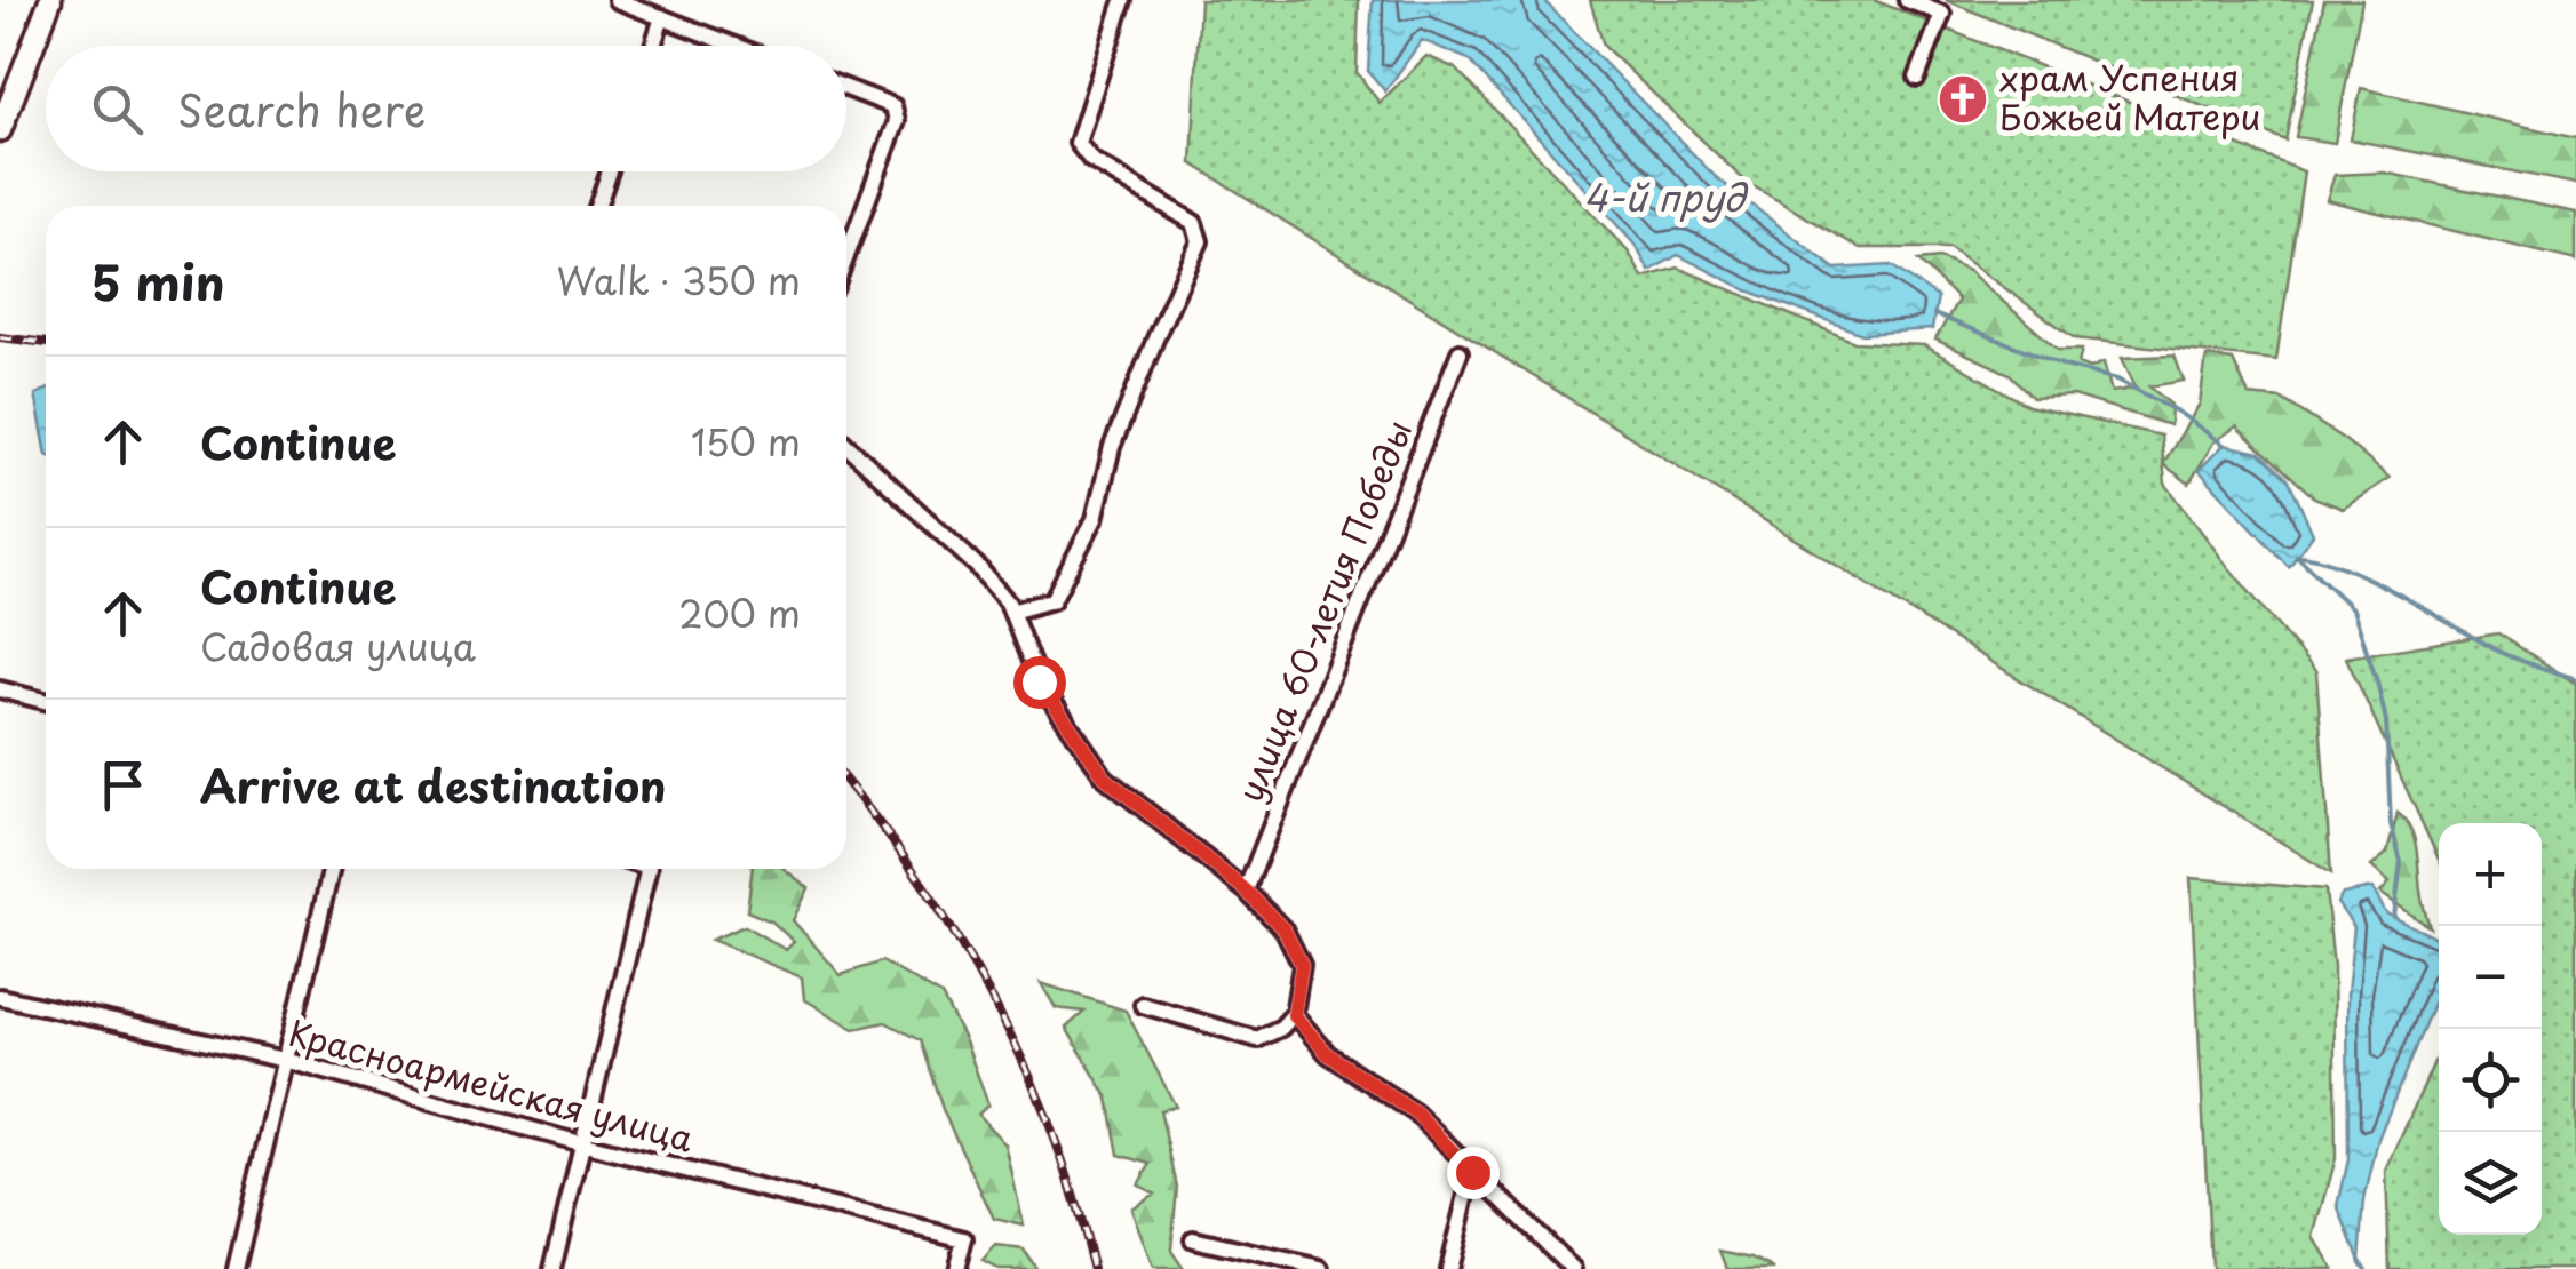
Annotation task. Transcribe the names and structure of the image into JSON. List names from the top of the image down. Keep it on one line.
{"streets":{"street":["улица 60-летия Победы","Красноармейская улица"]},"water":["4-й пруд"],"places":{"church":["храм Успения Божьей Матери"]},"page":{"search":"Search here","heading":["5 min","Walk · 350 m"],"list":[["Continue","150 m"],["Continue","Садовая улица","200 m"],"Arrive at destination"],"map_buttons":["+","−"]}}
